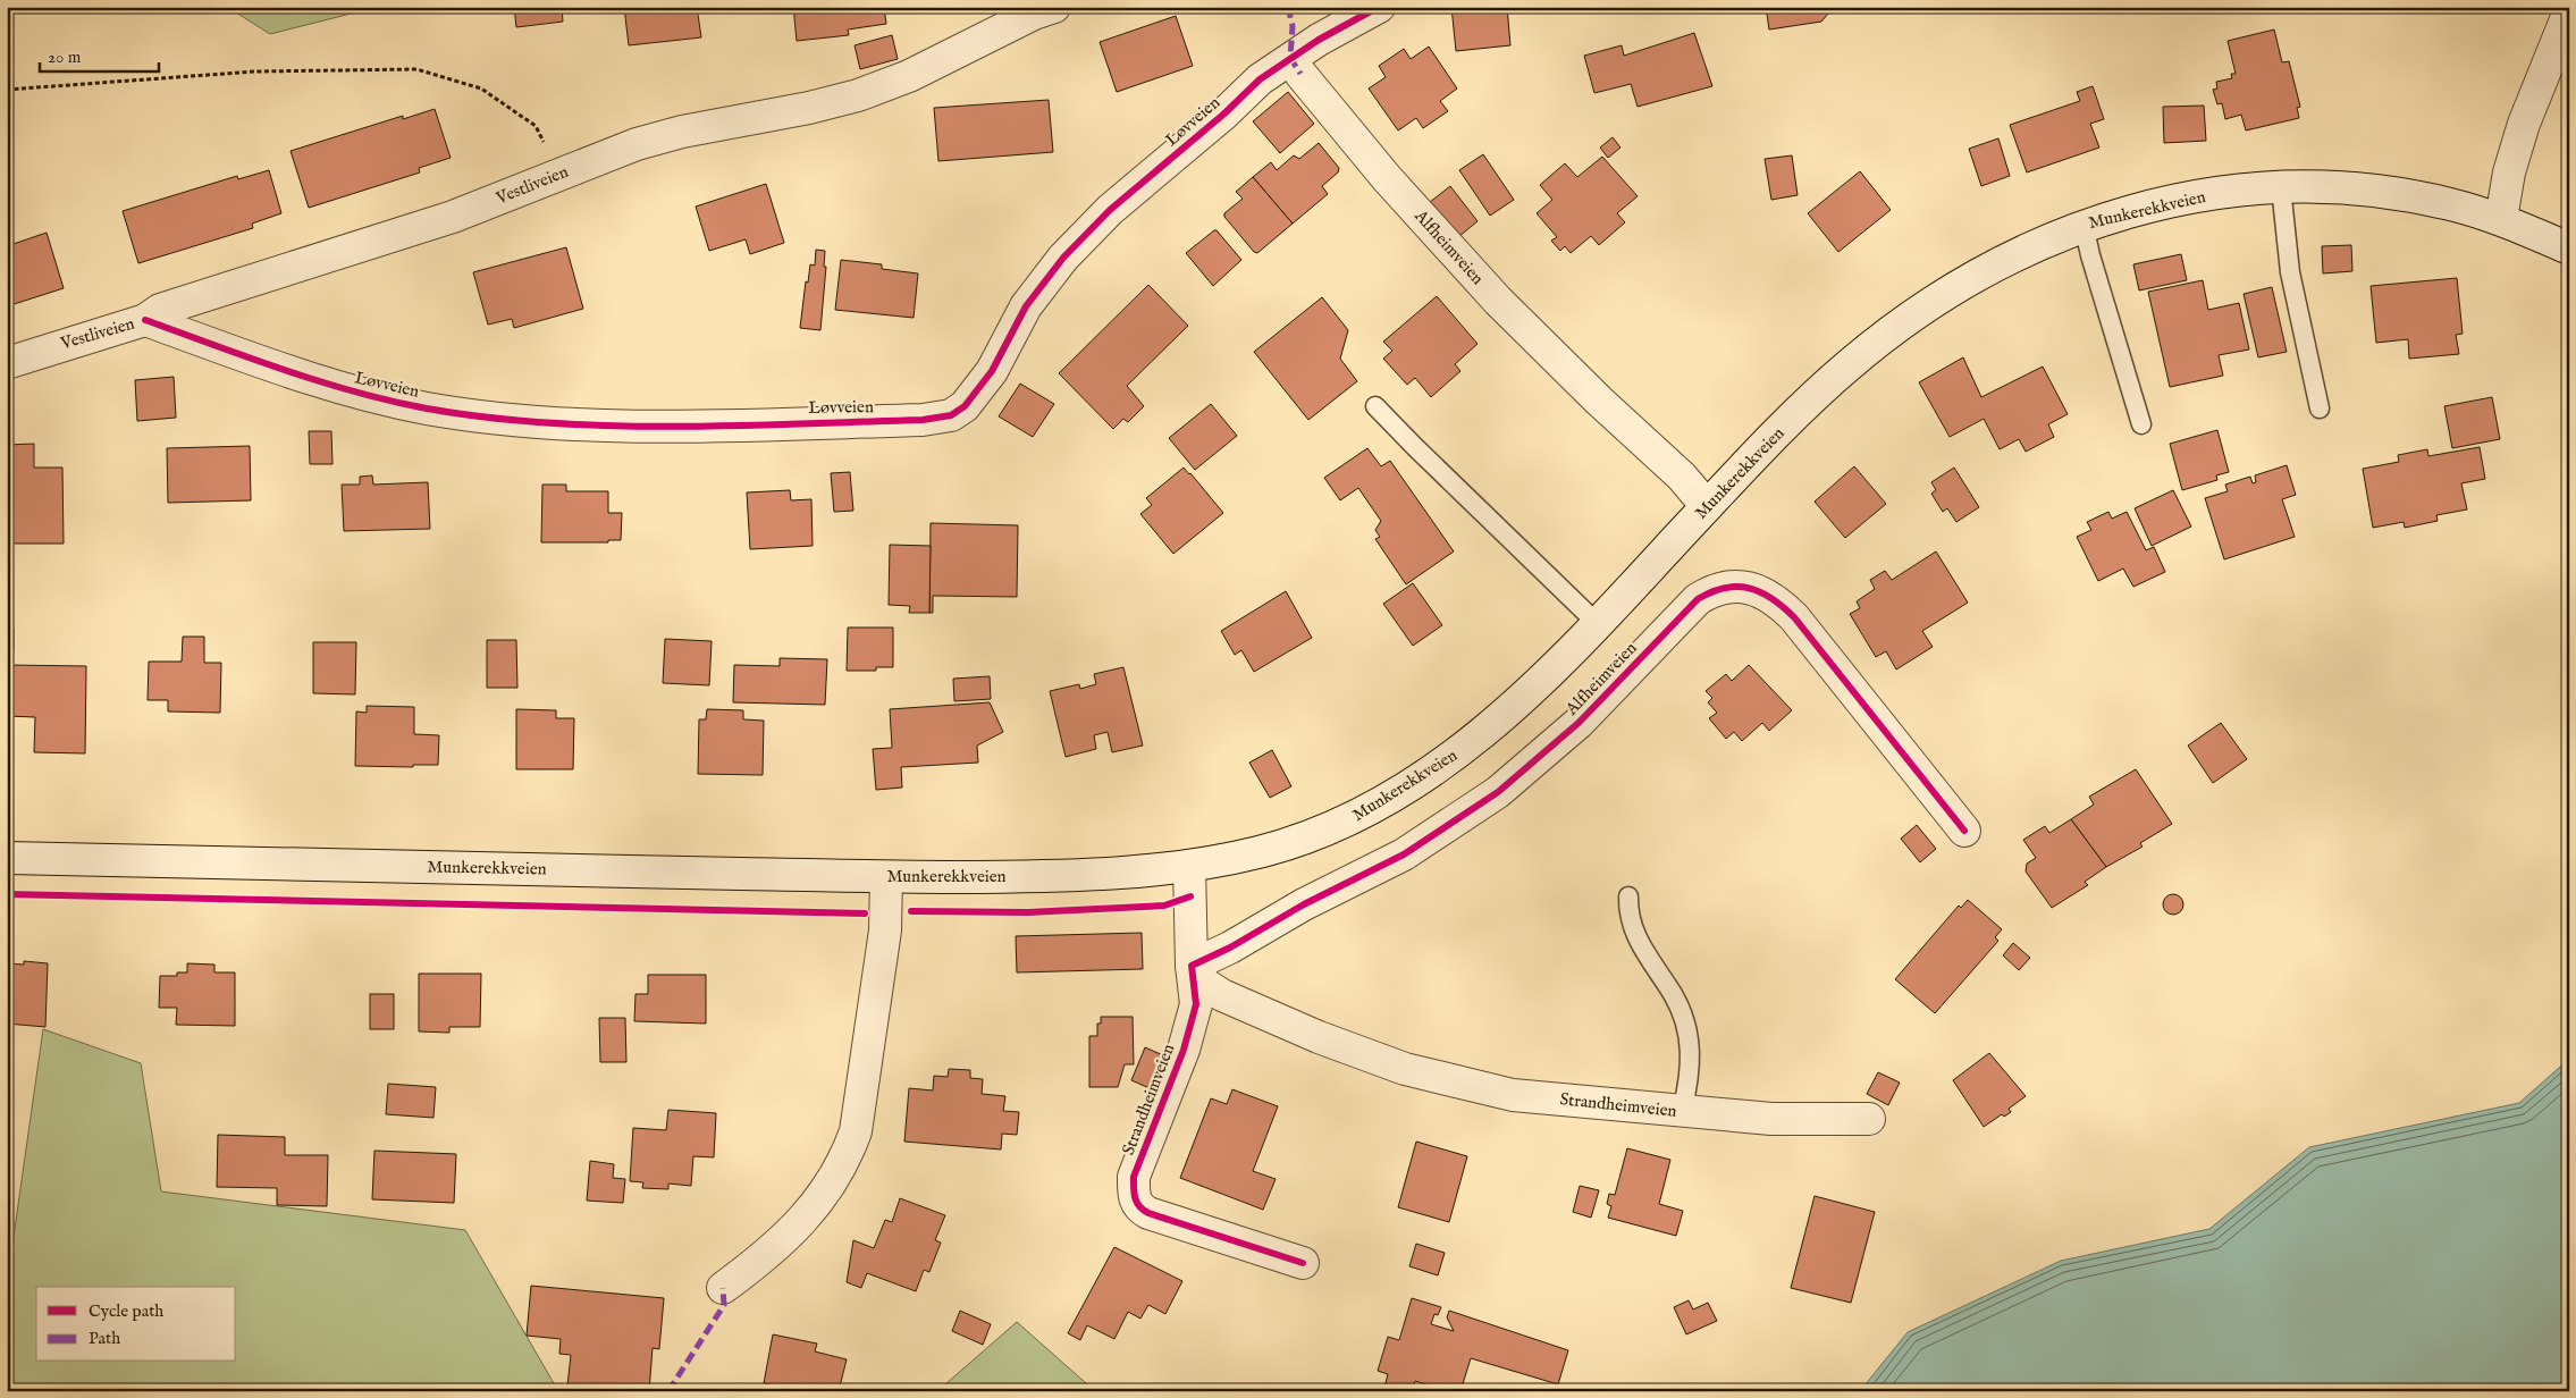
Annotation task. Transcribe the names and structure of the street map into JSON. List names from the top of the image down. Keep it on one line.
{"streets":{"street":["Løvveien","Vestliveien","Munkerekkveien","Alfheimveien","Strandheimveien"]},"crossings":[["Løvveien","Vestliveien"],["Munkerekkveien","Alfheimveien"],["Munkerekkveien","Strandheimveien"],["Alfheimveien","Strandheimveien"]],"legend":["Cycle path","Path"],"scale_bar":"20 m"}
